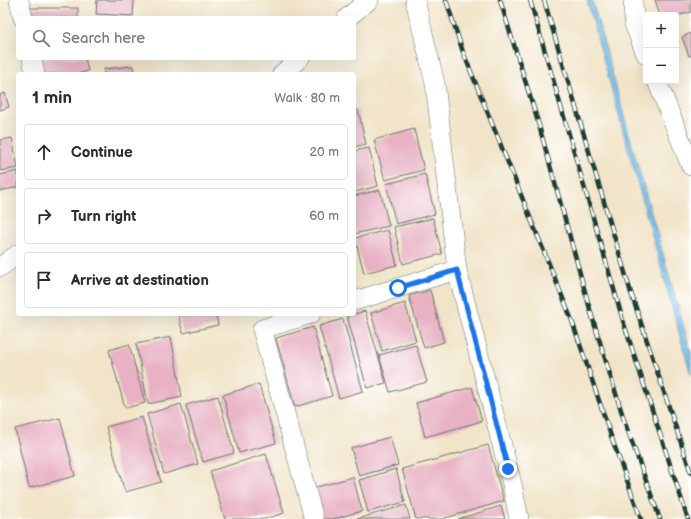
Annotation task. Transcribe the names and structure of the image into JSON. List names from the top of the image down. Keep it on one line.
{"page":{"map_buttons":["+","−"],"search":"Search here","heading":["1 min","Walk · 80 m"],"list":[["Continue","20 m"],["Turn right","60 m"],"Arrive at destination"]}}
